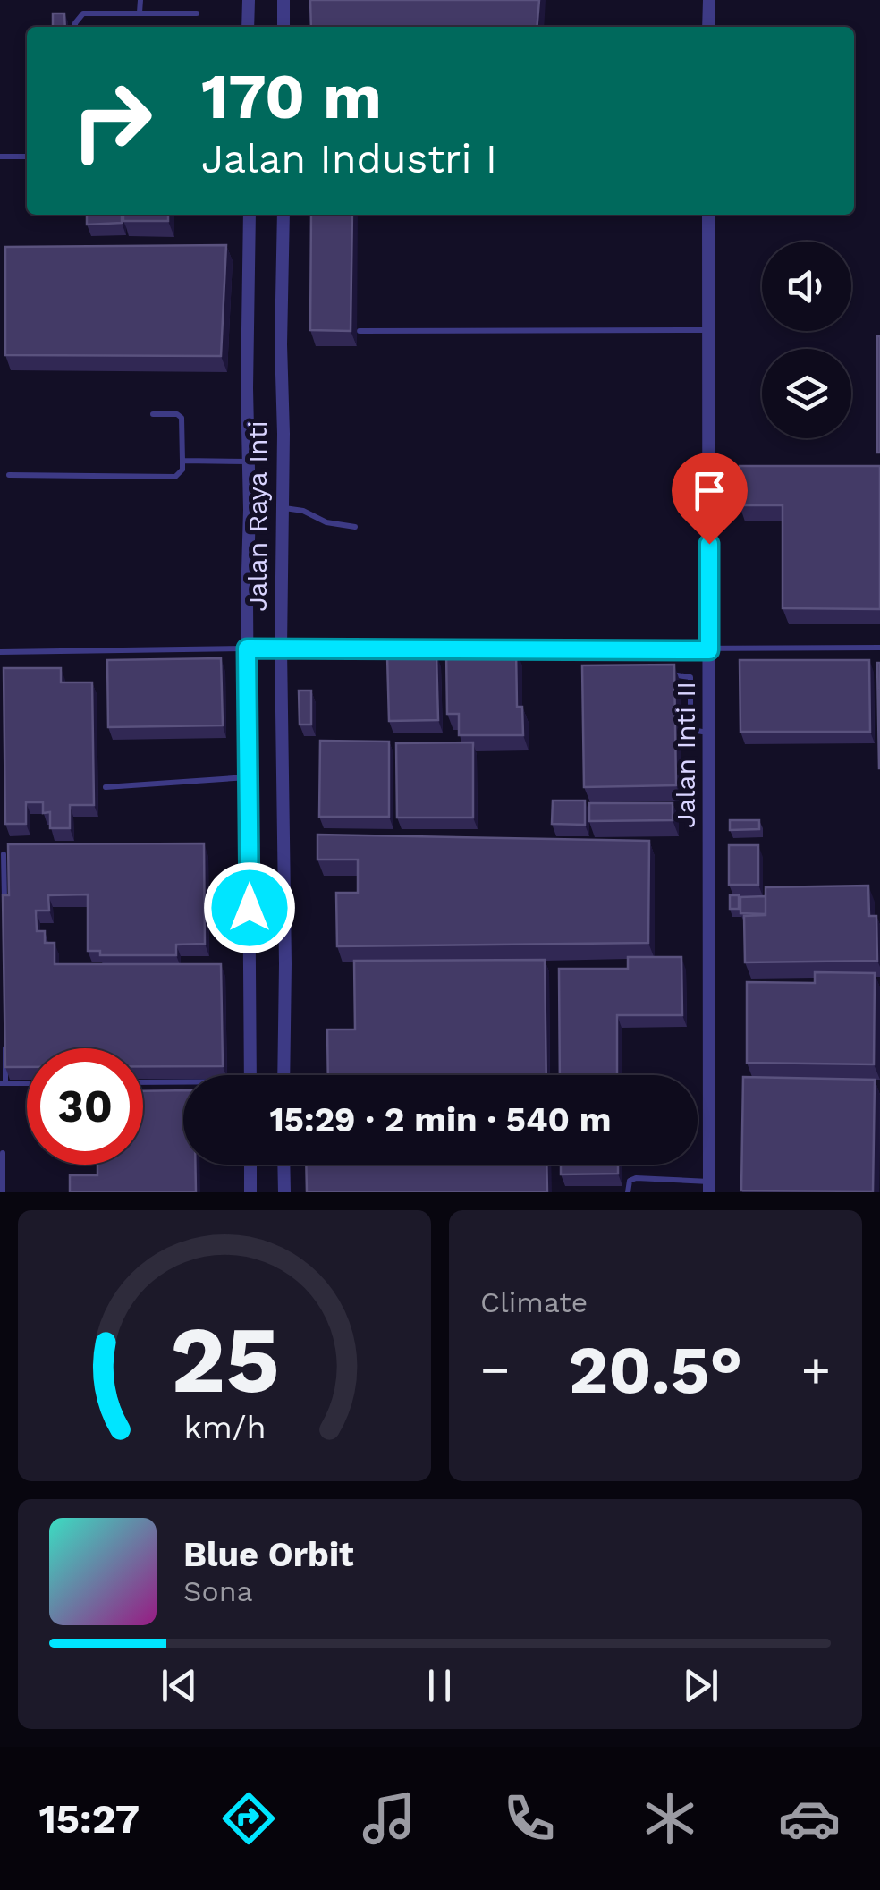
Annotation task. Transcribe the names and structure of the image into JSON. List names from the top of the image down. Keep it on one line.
{"streets":{"street":["Jalan Raya Inti","Jalan Inti II"]},"page":{"turn":["170 m","Jalan Industri I"],"limit":"30","trip":"15:29 · 2 min · 540 m","tile":"Climate","heat":["−","20.5°","+"],"song":["Blue Orbit","Sona"],"tabs":"15:27","gauge":["25","km/h"]}}
